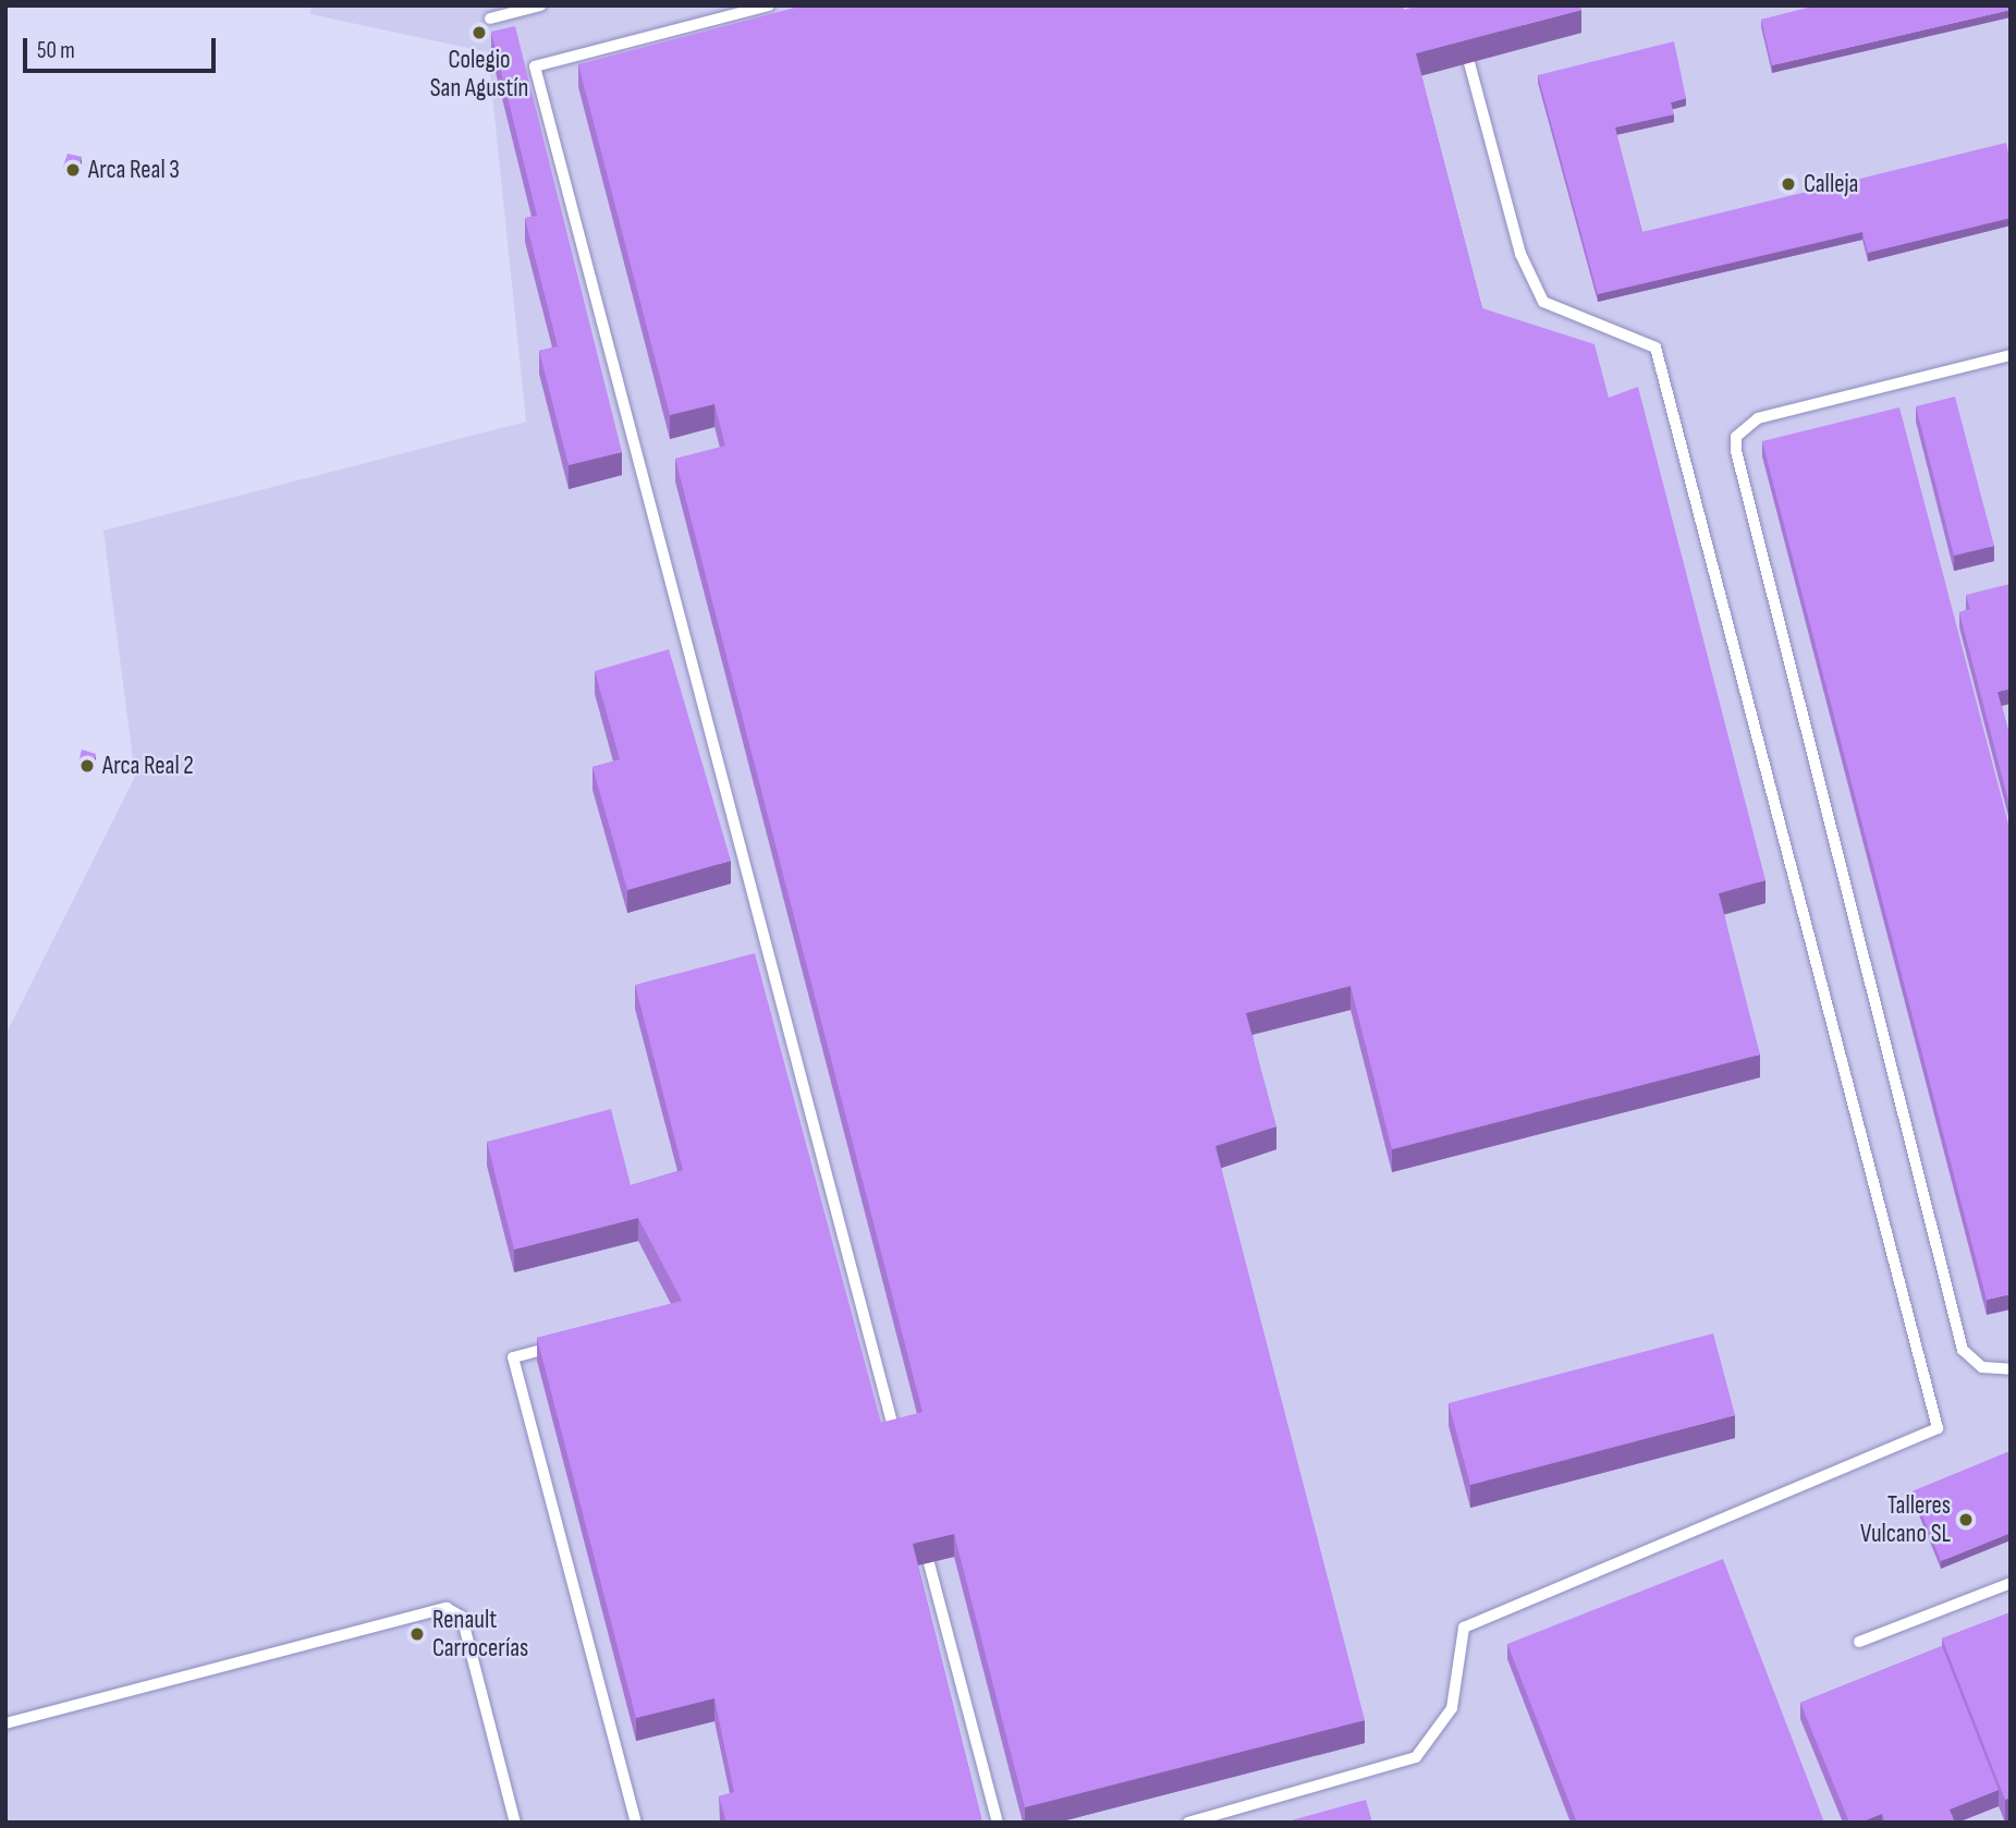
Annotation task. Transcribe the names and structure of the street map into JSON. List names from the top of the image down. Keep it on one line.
{"places":["Colegio San Agustín","Arca Real 3","Calleja","Arca Real 2","Talleres Vulcano SL","Renault Carrocerías"],"scale_bar":"50 m"}
